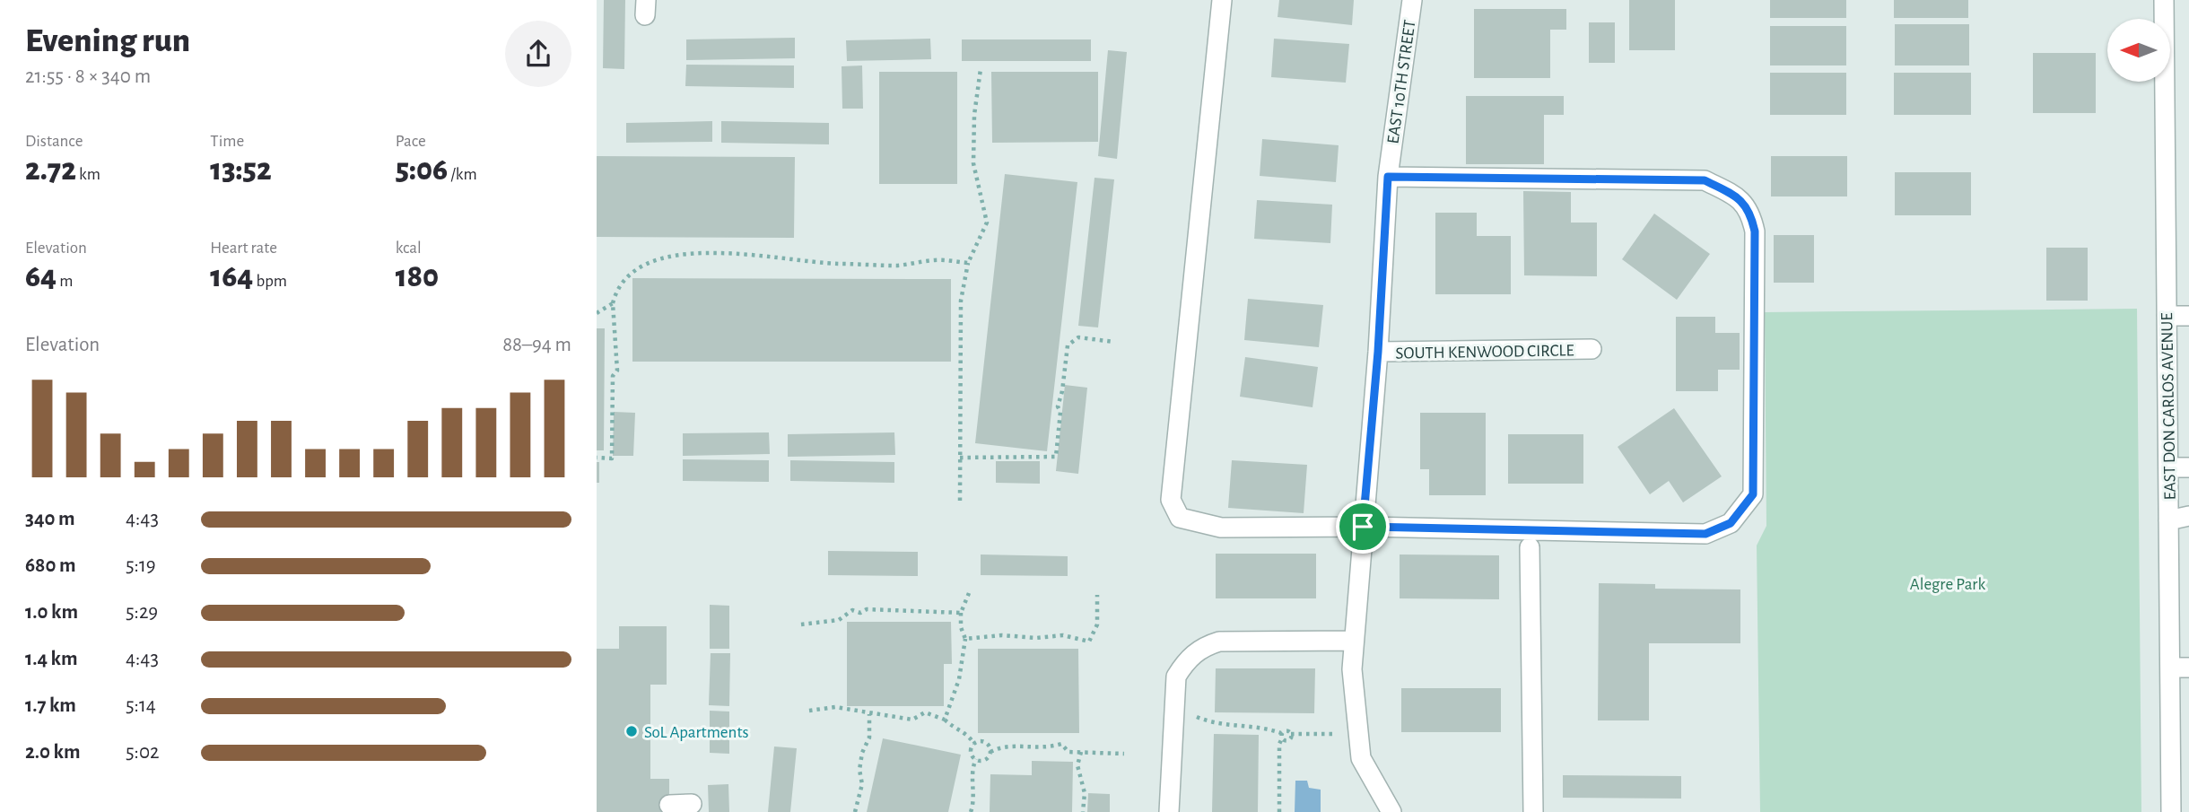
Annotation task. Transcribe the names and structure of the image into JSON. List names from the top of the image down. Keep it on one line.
{"streets":{"street":["EAST 10TH STREET","SOUTH KENWOOD CIRCLE","EAST DON CARLOS AVENUE"]},"crossings":[["EAST 10TH STREET","SOUTH KENWOOD CIRCLE"]],"parks":["Alegre Park"],"places":["SoL Apartments"],"north":"left","page":{"heading":["Evening run","21:55 · 8 × 340 m"],"stats":[["Distance","2.72 km"],["Time","13:52"],["Pace","5:06 /km"],["Elevation","64 m"],["Heart rate","164 bpm"],["kcal","180"]],"chart":["Elevation","88–94 m"],"list":[{"name":"340 m","note":"4:43"},{"name":"680 m","note":"5:19"},{"name":"1.0 km","note":"5:29"},{"name":"1.4 km","note":"4:43"},{"name":"1.7 km","note":"5:14"},{"name":"2.0 km","note":"5:02"}]}}
